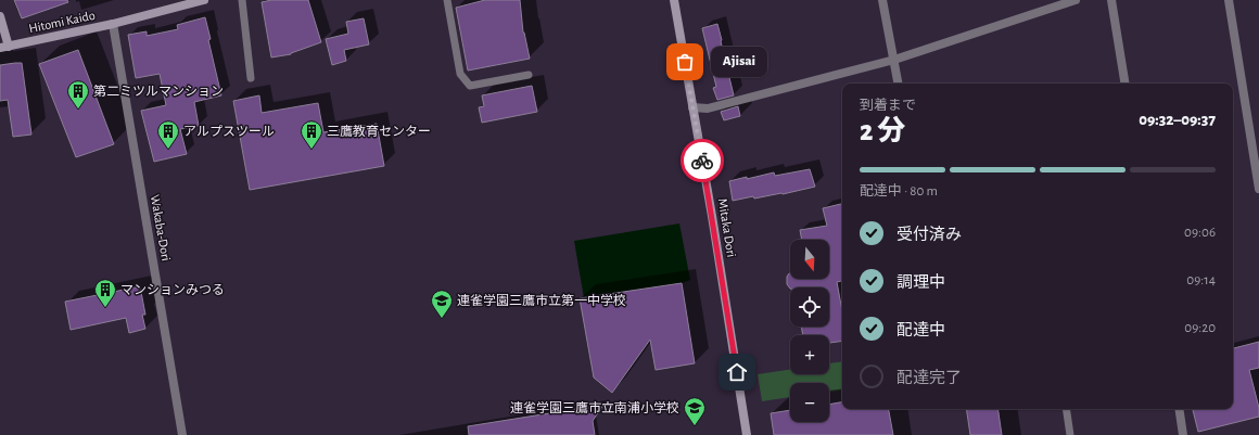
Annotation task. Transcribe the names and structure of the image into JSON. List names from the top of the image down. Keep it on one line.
{"streets":{"main road":["Hitomi Kaido","Mitaka Dori"],"street":["Wakaba-Dori"]},"crossings":[["Hitomi Kaido","Wakaba-Dori"]],"places":{"other":["Ajisai"],"building":["第二ミツルマンション","アルプスツール","三鷹教育センター","マンションみつる"],"school or university":["連雀学園三鷹市立第一中学校","連雀学園三鷹市立南浦小学校"]},"north":"bottom","page":{"bubble":"Ajisai","heading":["2 分","到着まで","09:32–09:37"],"bar":"配達中 · 80 m","list":[["受付済み","09:06"],["調理中","09:14"],["配達中","09:20"],"配達完了"],"map_buttons":["+","−"]}}
